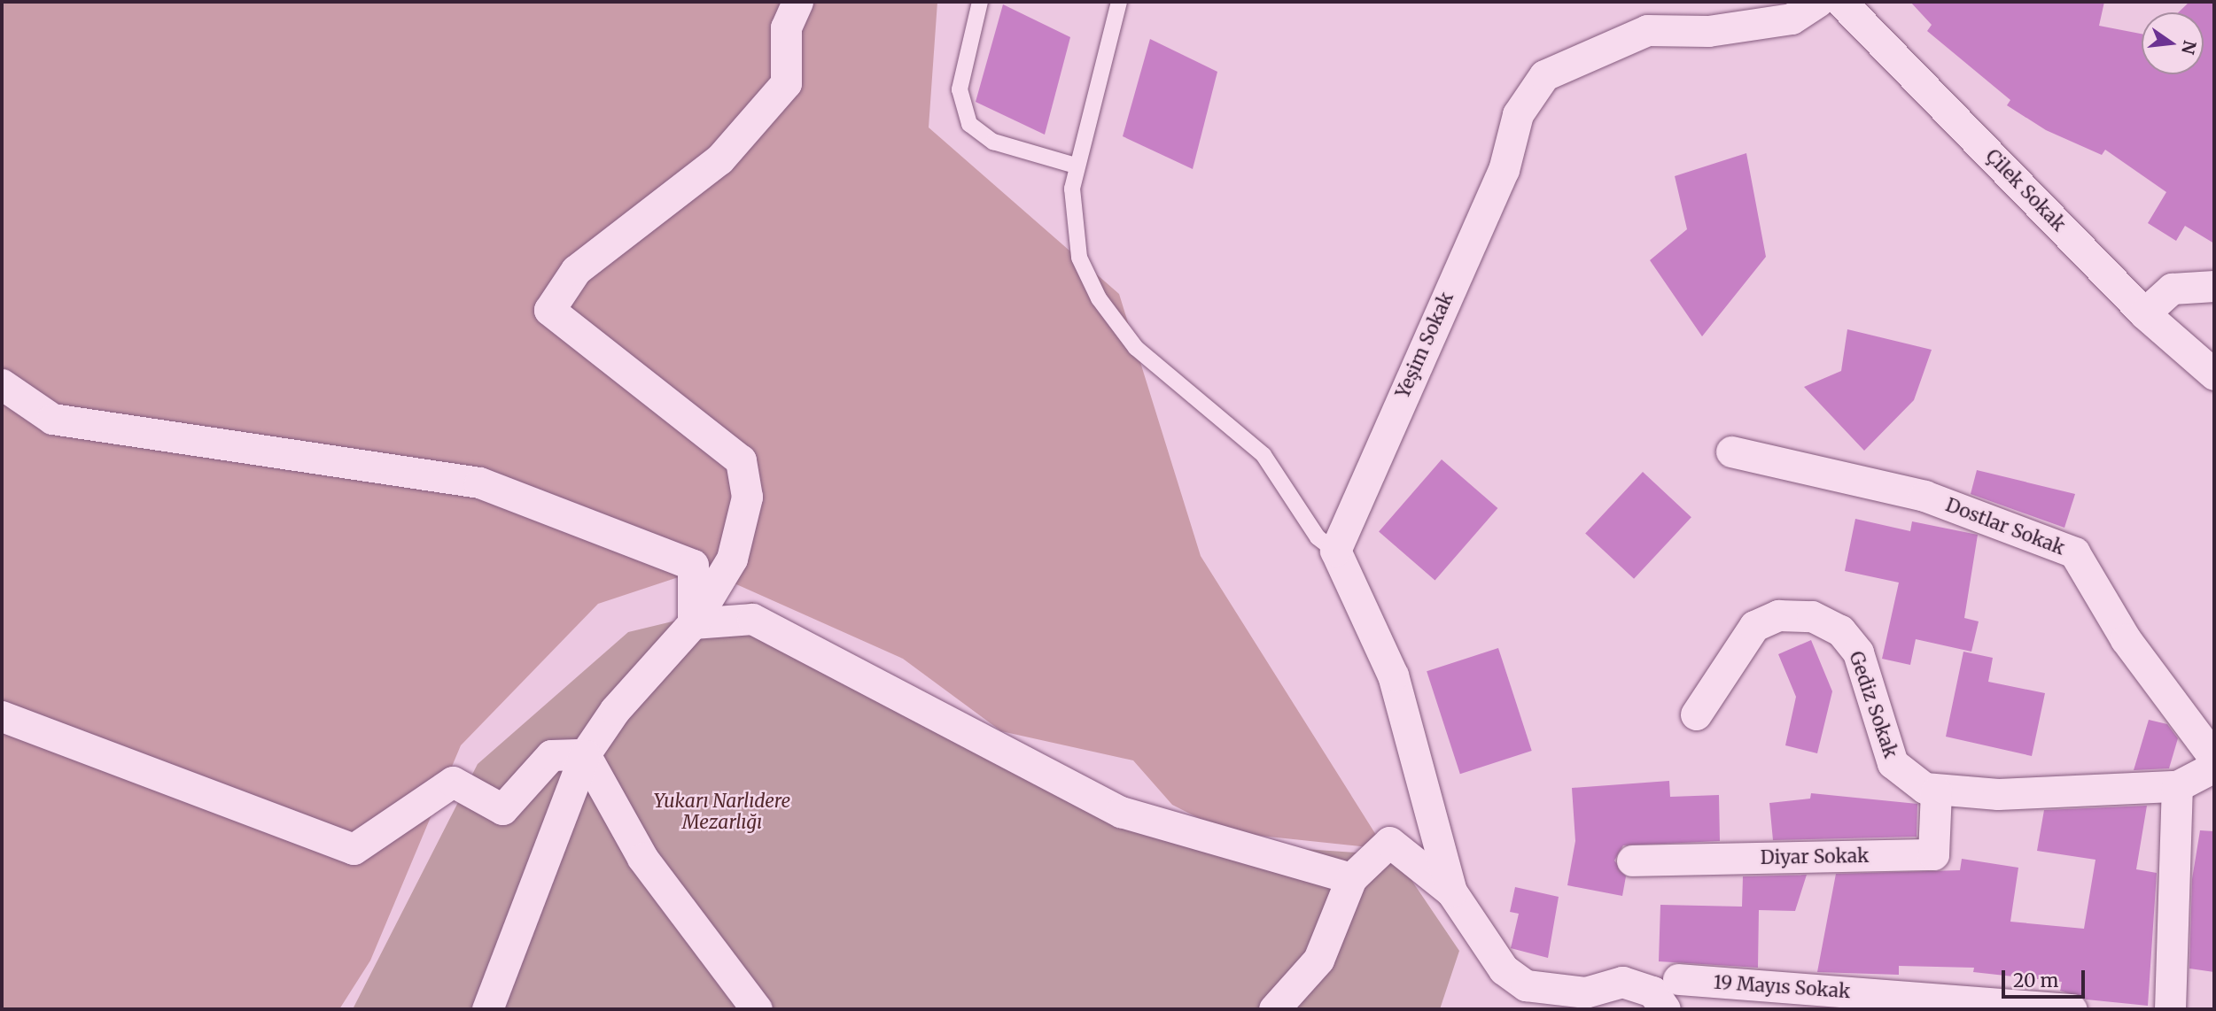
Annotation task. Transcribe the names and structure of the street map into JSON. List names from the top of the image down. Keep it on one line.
{"streets":{"street":["Çilek Sokak","Yeşim Sokak","Dostlar Sokak","Gediz Sokak","Diyar Sokak","19 Mayıs Sokak"]},"crossings":[["Gediz Sokak","Diyar Sokak"]],"parks":["Yukarı Narlıdere Mezarlığı"],"scale_bar":"20 m","north":"right"}
